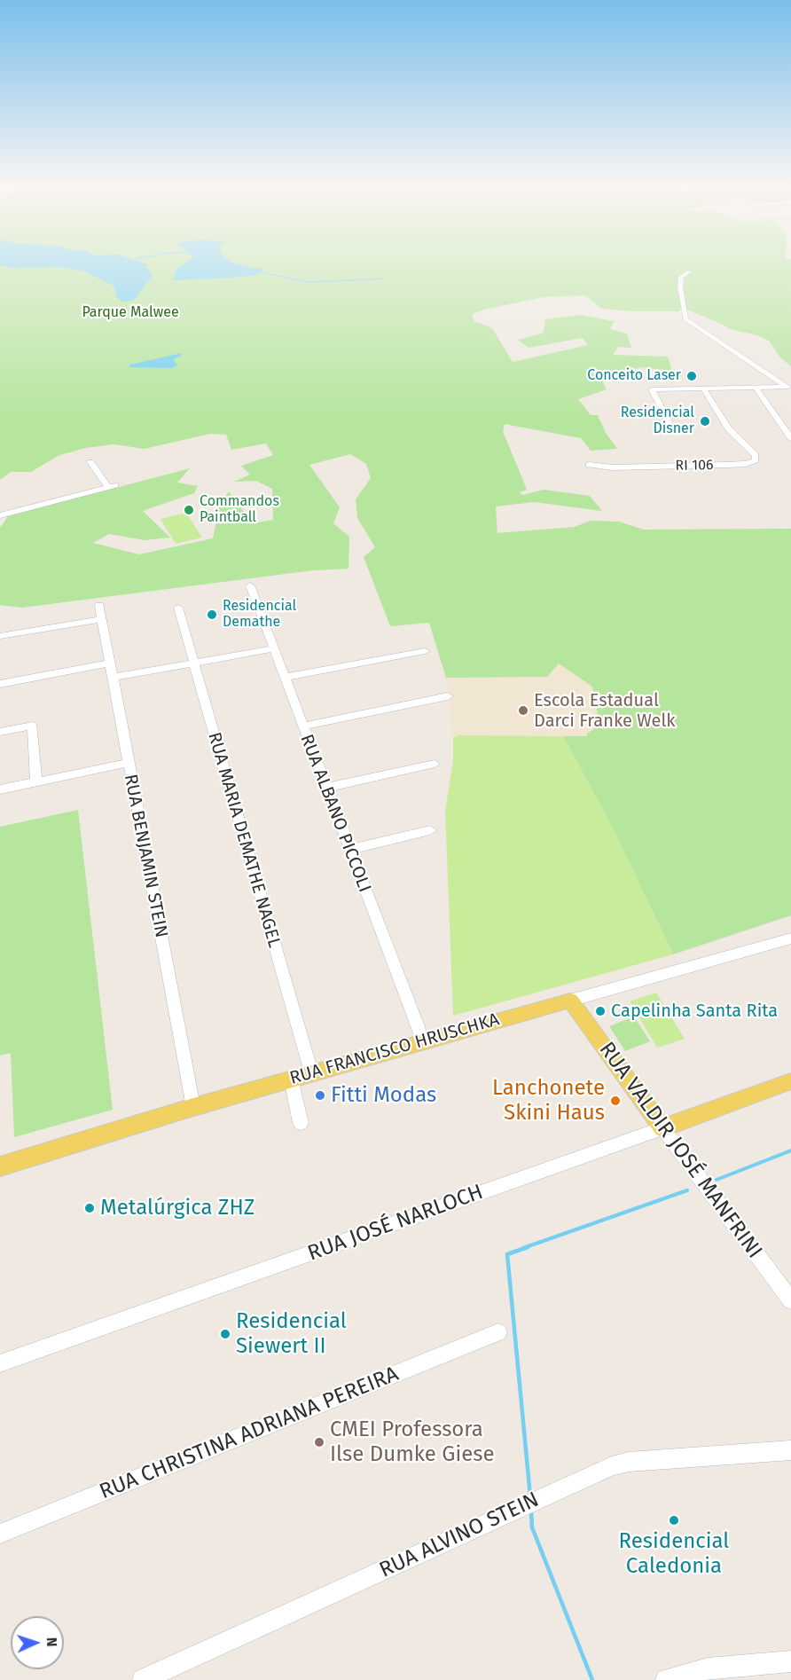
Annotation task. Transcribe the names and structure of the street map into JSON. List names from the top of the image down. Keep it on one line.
{"streets":{"main road":["RUA FRANCISCO HRUSCHKA","RUA VALDIR JOSÉ MANFRINI","RUA JOSÉ NARLOCH"],"street":["RI 106","RUA ALBANO PICCOLI","RUA MARIA DEMATHE NAGEL","RUA BENJAMIN STEIN","RUA CHRISTINA ADRIANA PEREIRA","RUA ALVINO STEIN"]},"crossings":[["RUA ALBANO PICCOLI","RUA FRANCISCO HRUSCHKA"],["RUA MARIA DEMATHE NAGEL","RUA FRANCISCO HRUSCHKA"],["RUA BENJAMIN STEIN","RUA FRANCISCO HRUSCHKA"],["RUA FRANCISCO HRUSCHKA","RUA VALDIR JOSÉ MANFRINI"],["RUA VALDIR JOSÉ MANFRINI","RUA JOSÉ NARLOCH"]],"parks":["Parque Malwee"],"places":["Conceito Laser","Residencial Disner","Commandos Paintball","Residencial Demathe","Escola Estadual Darci Franke Welk","Capelinha Santa Rita","Fitti Modas","Lanchonete Skini Haus","Metalúrgica ZHZ","Residencial Siewert II","CMEI Professora Ilse Dumke Giese","Residencial Caledonia"],"north":"right"}
